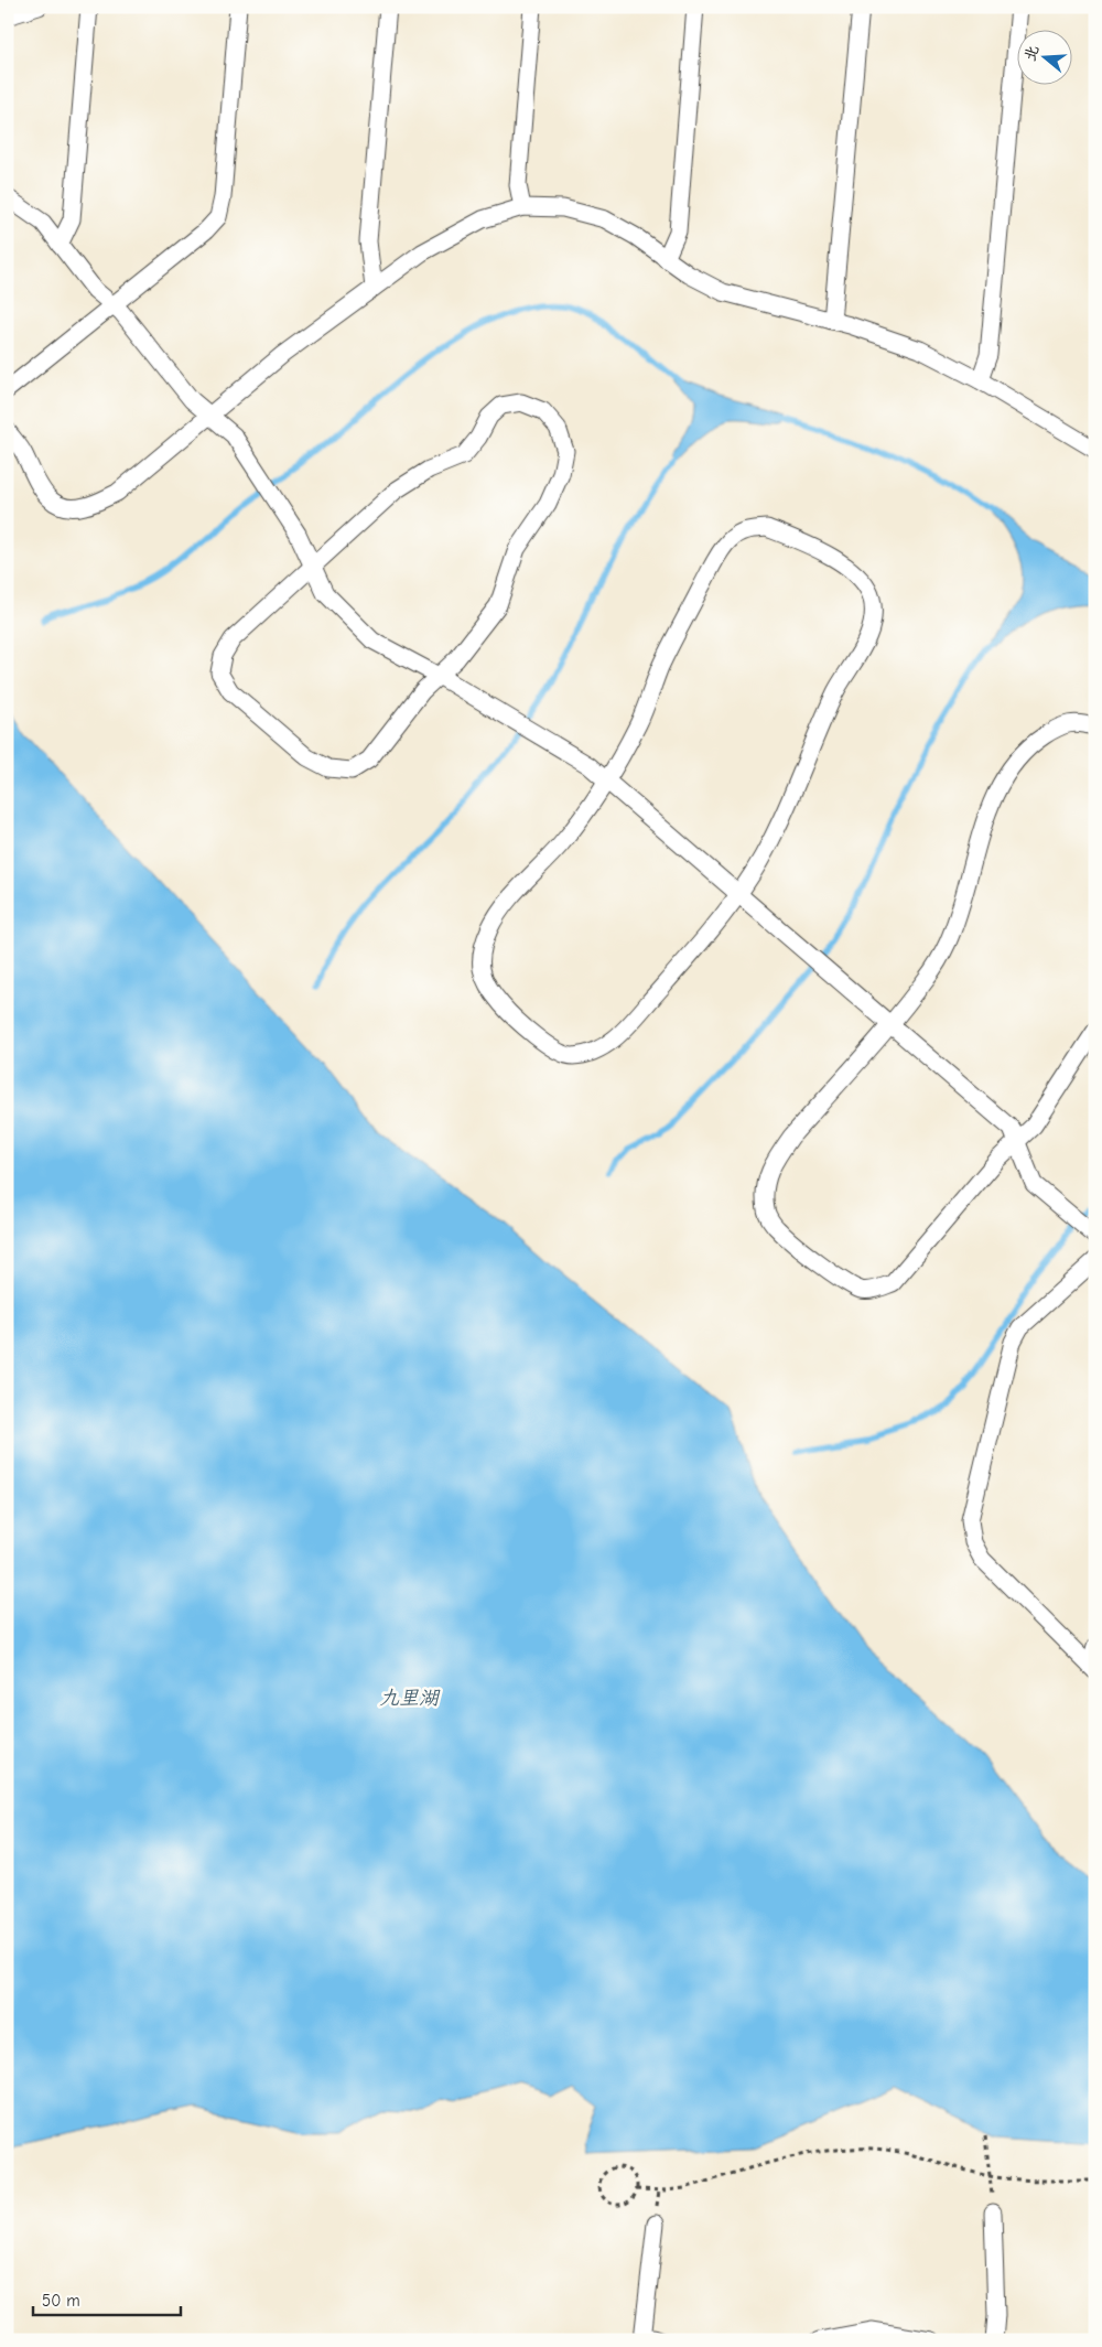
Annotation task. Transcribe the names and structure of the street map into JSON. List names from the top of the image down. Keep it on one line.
{"water":["九里湖"],"scale_bar":"50 m","north":"left"}
